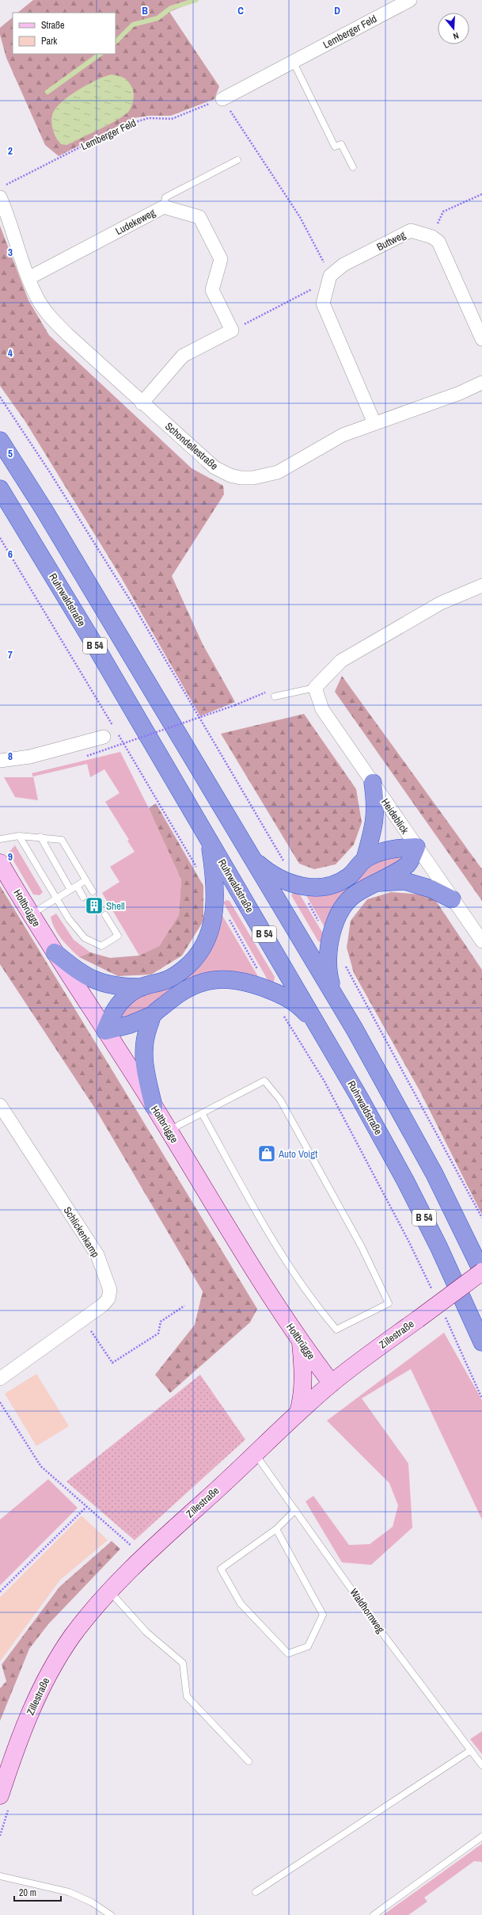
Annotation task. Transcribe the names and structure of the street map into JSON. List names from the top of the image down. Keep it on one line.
{"streets":{"highway":["Ruhrwaldstraße","B 54"],"main road":["Holtbrügge","Zillestraße"],"street":["Lemberger Feld","Ludekeweg","Buttweg","Schondellestraße","Heideblick","Schlickenkamp"],"lane":["Waldhornweg"]},"crossings":[["Ludekeweg","Schondellestraße"],["B 54","Zillestraße"],["Holtbrügge","Zillestraße"],["Zillestraße","Waldhornweg"]],"places":{"building":["Shell"],"shop":["Auto Voigt"]},"legend":["Straße","Park"],"scale_bar":"20 m","north":"bottom","grid":{"columns":["B","C","D"],"rows":["2","3","4","5","6","7","8","9"]}}
